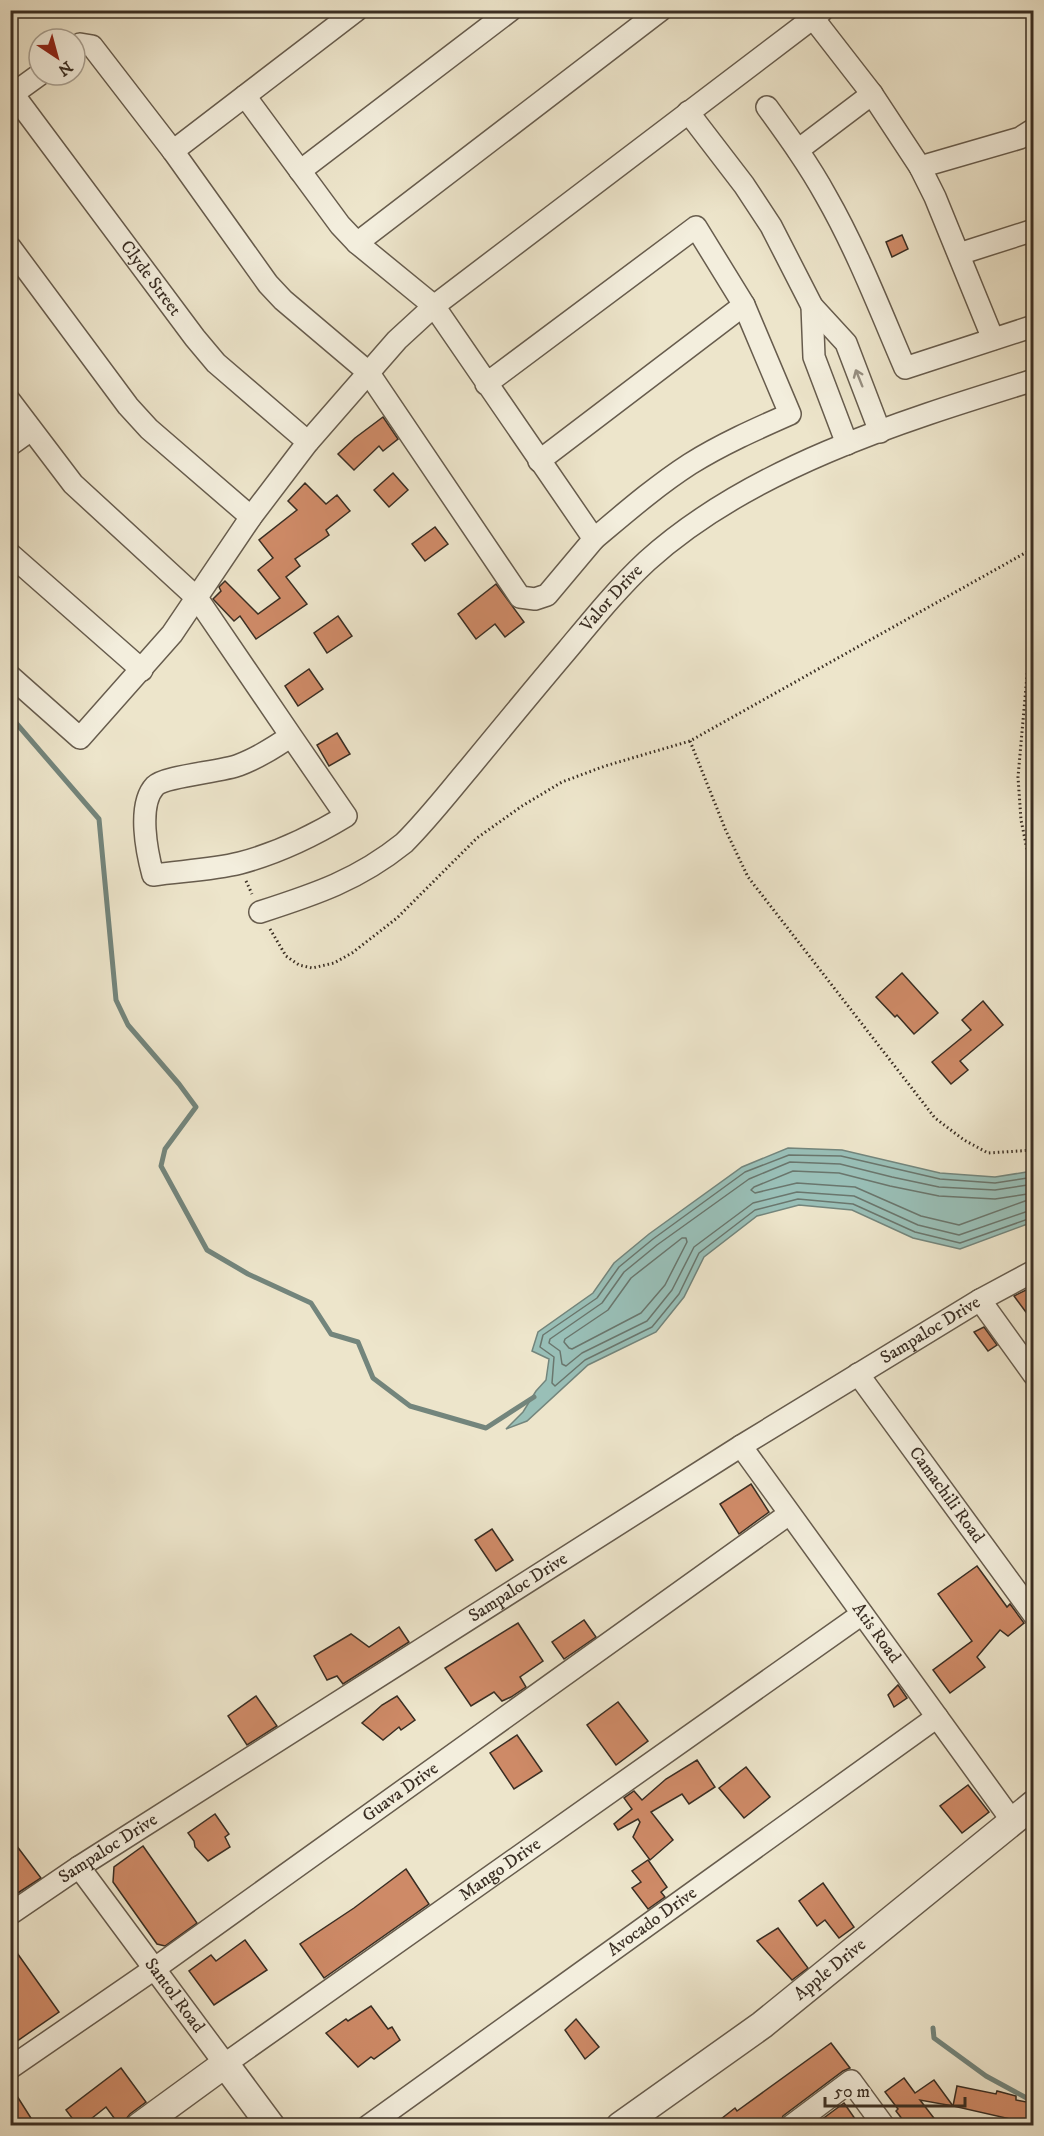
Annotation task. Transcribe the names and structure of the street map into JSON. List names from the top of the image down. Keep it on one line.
{"streets":{"street":["Clyde Street","Valor Drive","Sampaloc Drive","Camachili Road","Atis Road","Guava Drive","Mango Drive","Avocado Drive","Apple Drive","Santol Road"]},"crossings":[["Sampaloc Drive","Camachili Road"],["Sampaloc Drive","Atis Road"],["Sampaloc Drive","Santol Road"],["Atis Road","Guava Drive"],["Atis Road","Mango Drive"],["Atis Road","Avocado Drive"],["Atis Road","Apple Drive"],["Guava Drive","Santol Road"],["Mango Drive","Santol Road"]],"scale_bar":"50 m","north":"bottom right"}
